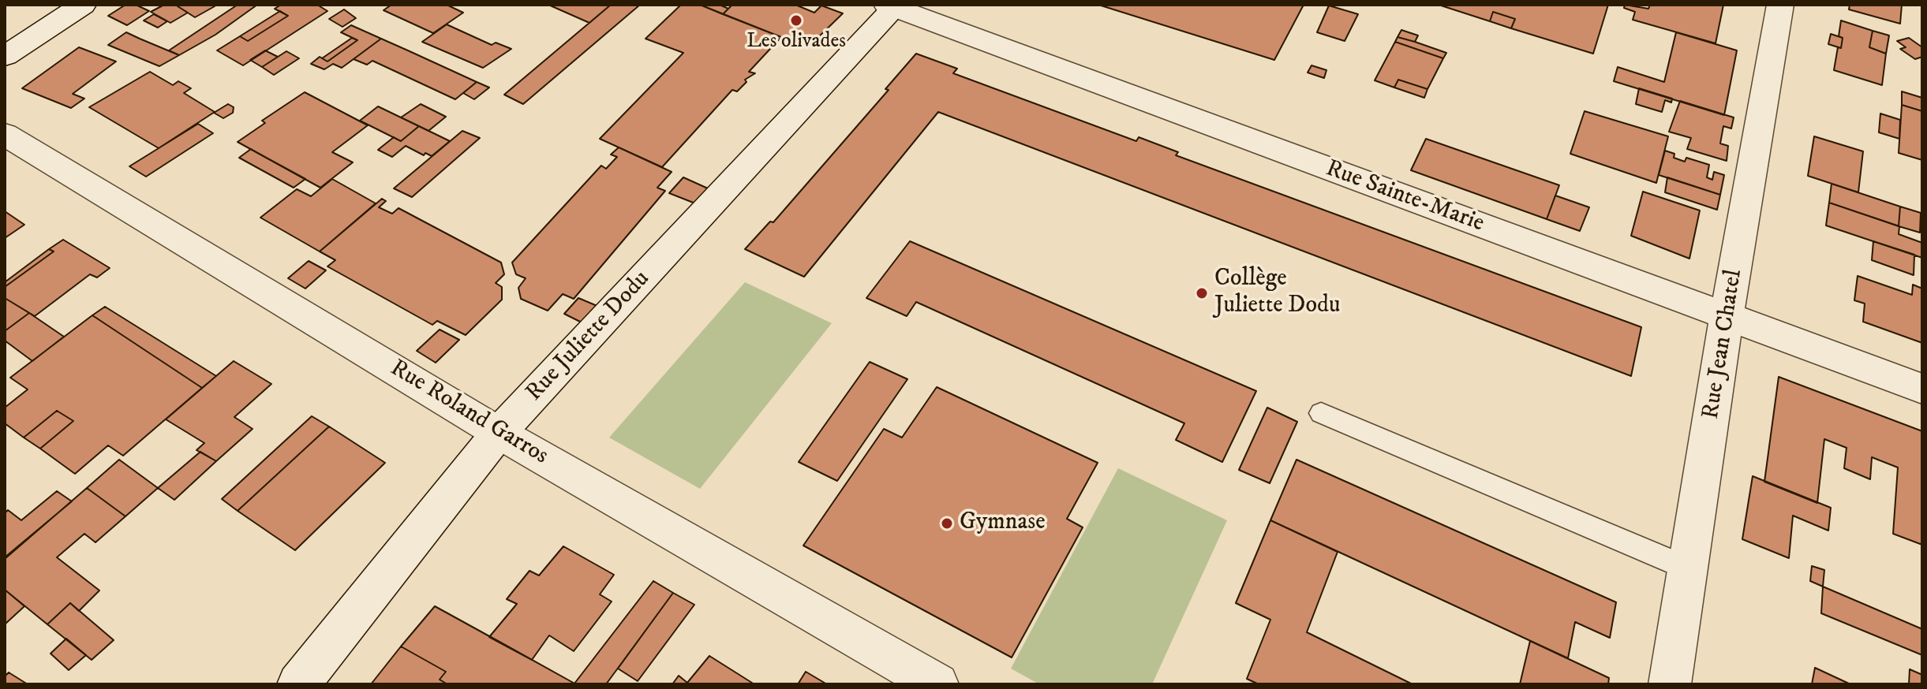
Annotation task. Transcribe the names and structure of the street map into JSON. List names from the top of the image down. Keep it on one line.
{"streets":{"street":["Rue Sainte-Marie","Rue Juliette Dodu","Rue Jean Chatel","Rue Roland Garros"]},"crossings":[["Rue Sainte-Marie","Rue Juliette Dodu"],["Rue Sainte-Marie","Rue Jean Chatel"],["Rue Juliette Dodu","Rue Roland Garros"]],"places":["Les olivades","Collège Juliette Dodu","Gymnase"]}
